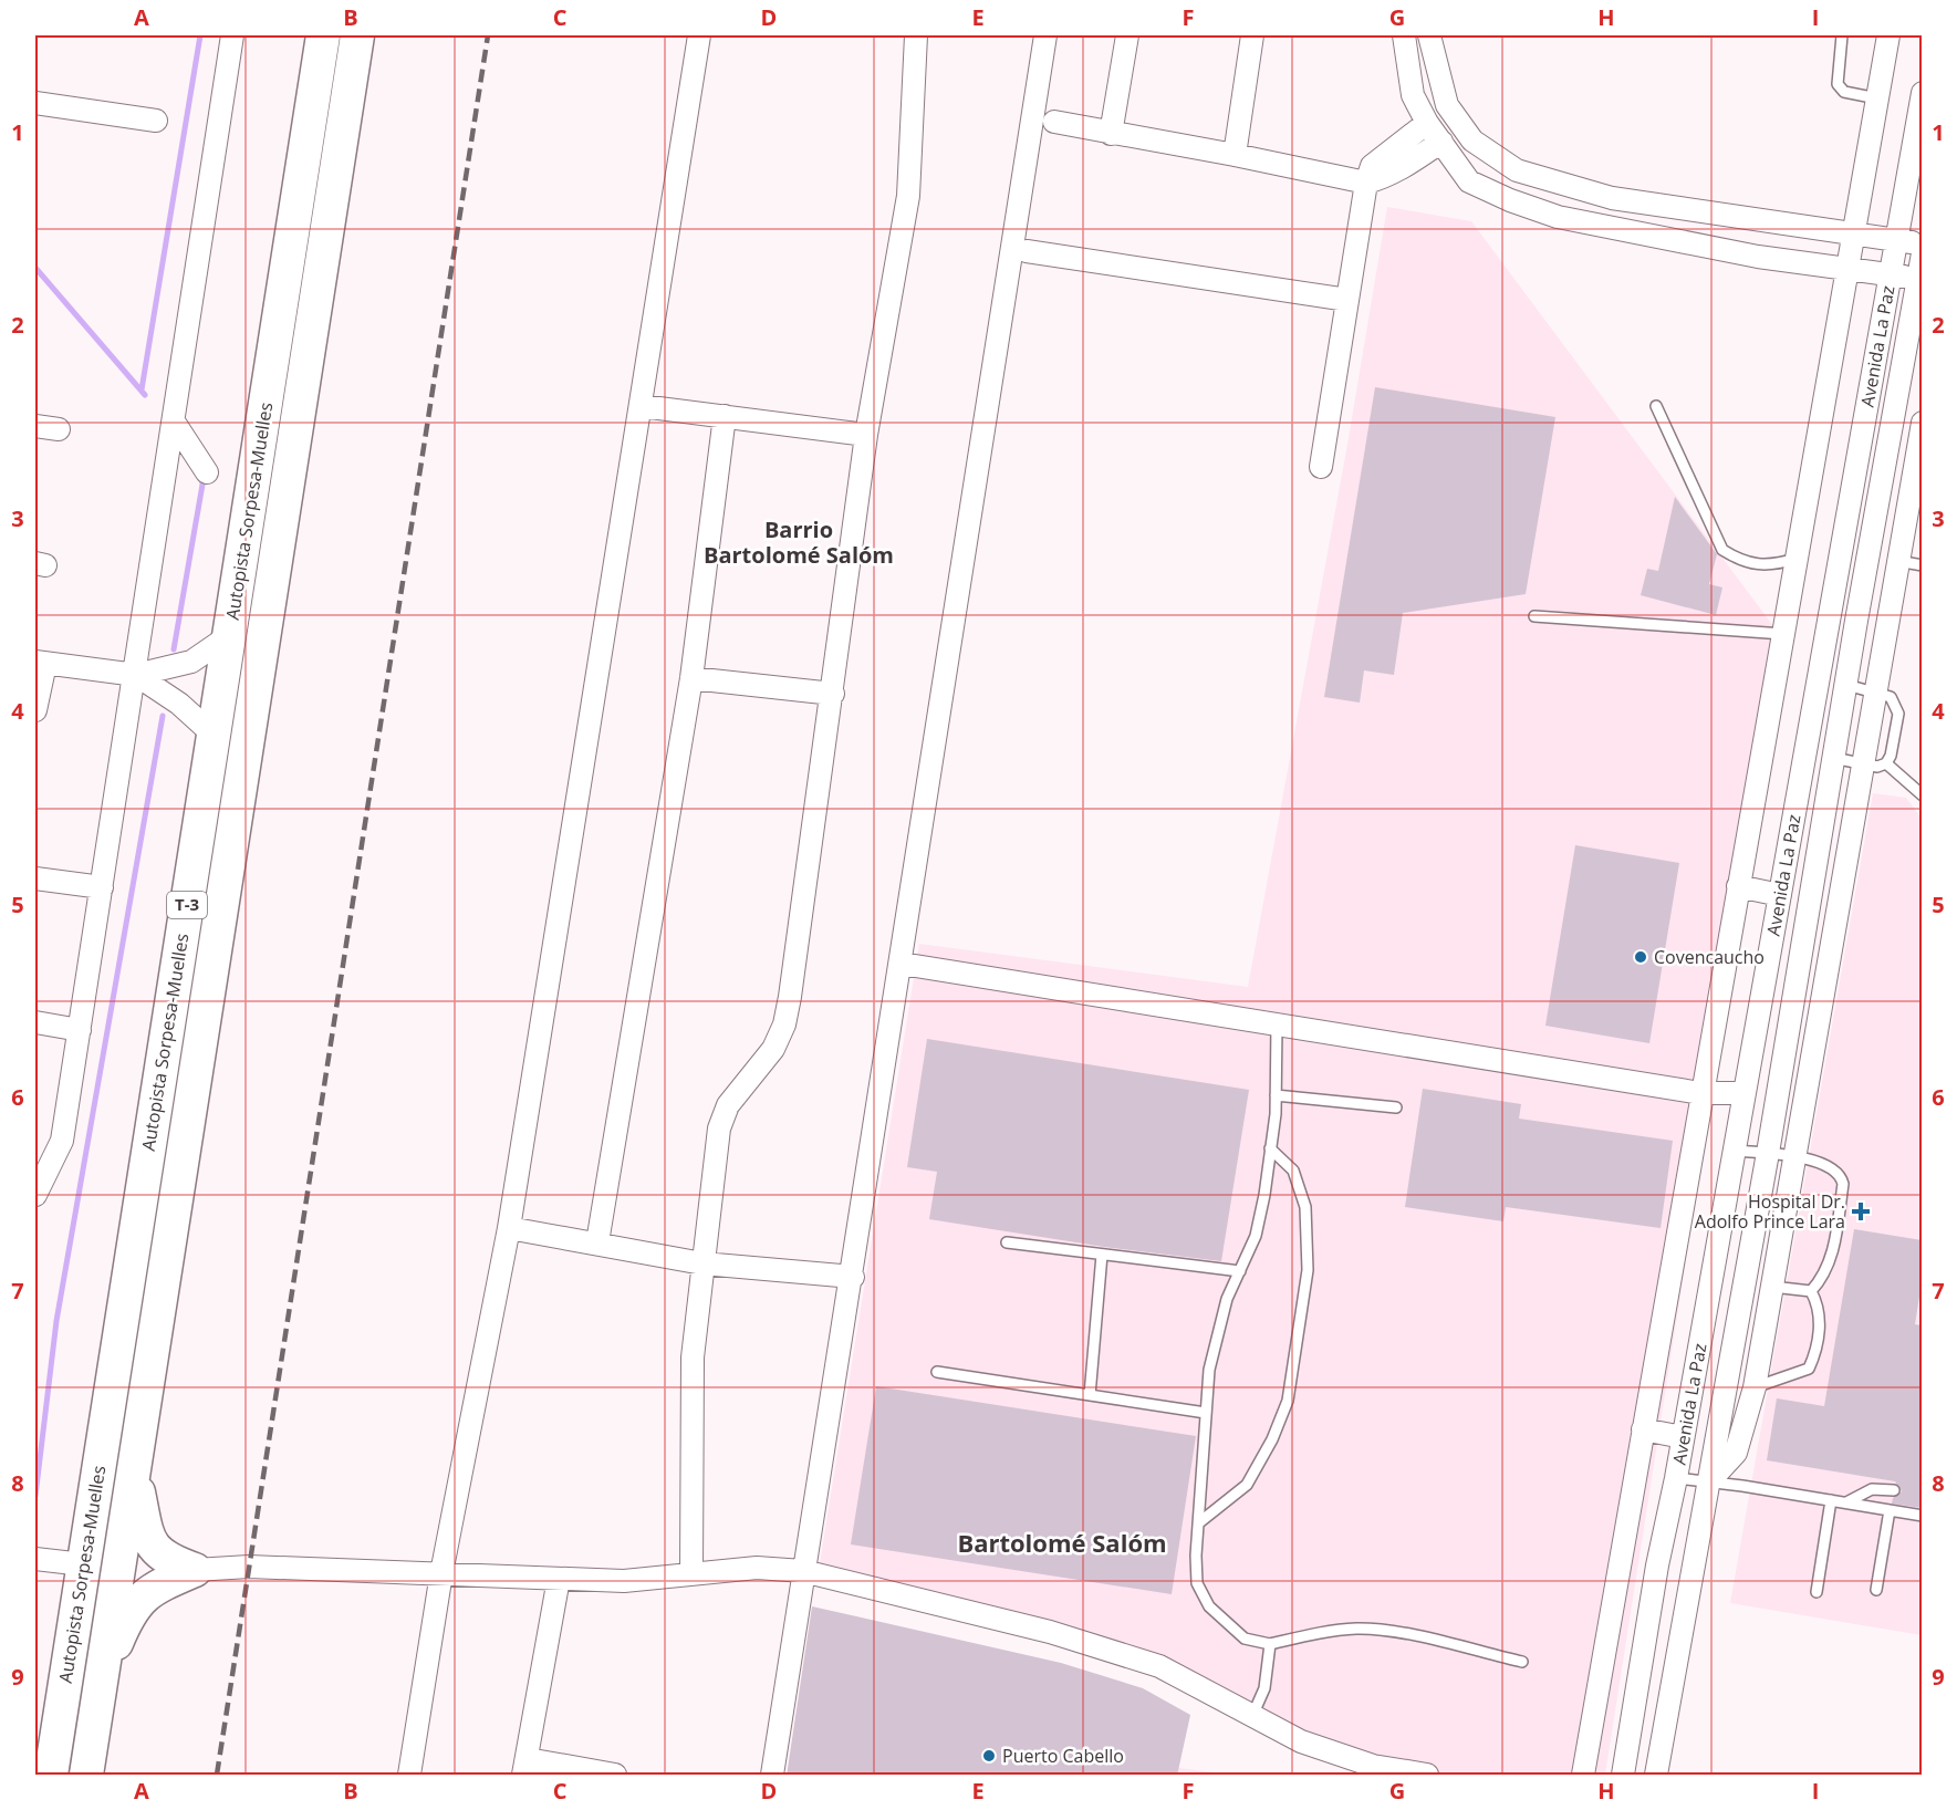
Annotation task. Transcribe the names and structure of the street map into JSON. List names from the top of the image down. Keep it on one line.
{"streets":{"main road":["Autopista Sorpesa-Muelles","T-3"],"street":["Avenida La Paz"]},"districts":["Barrio Bartolomé Salóm","Bartolomé Salóm"],"places":{"other":["Covencaucho","Puerto Cabello"],"health":["Hospital Dr. Adolfo Prince Lara"]},"grid":{"columns":["A","B","C","D","E","F","G","H","I"],"rows":["1","2","3","4","5","6","7","8","9"]}}
